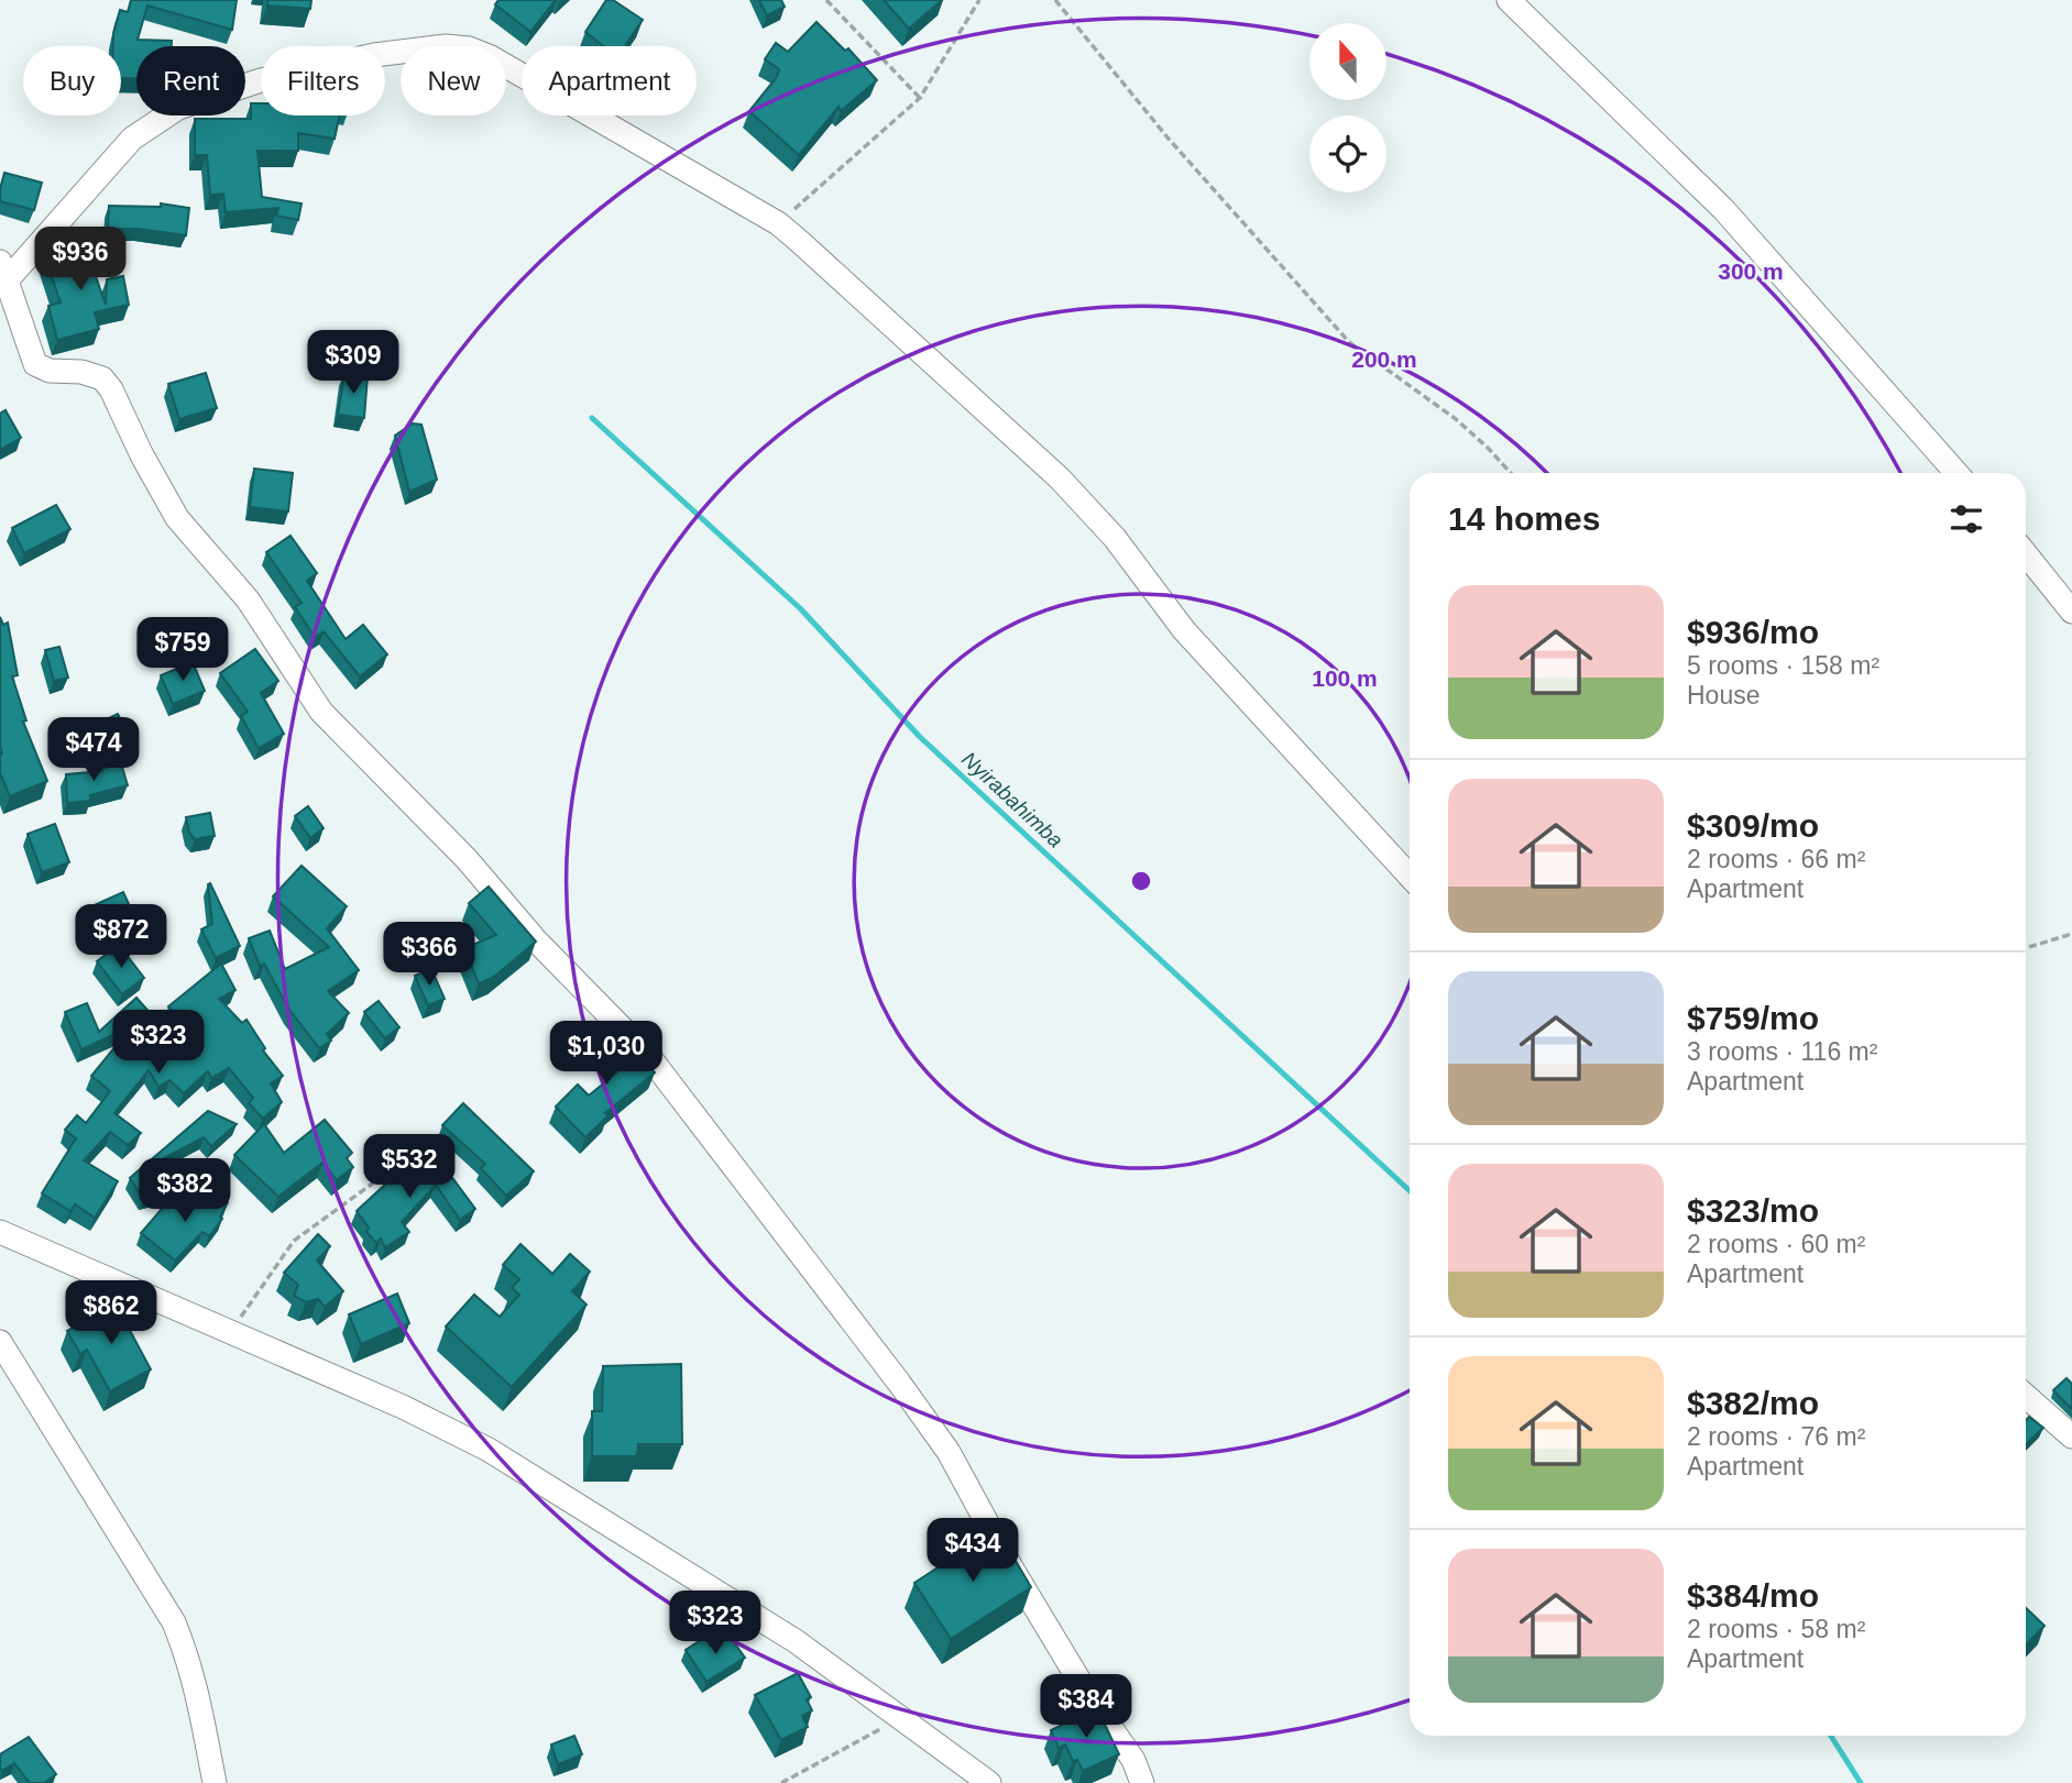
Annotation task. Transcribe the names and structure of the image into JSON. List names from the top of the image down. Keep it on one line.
{"water":["Nyirabahimba"],"north":"top","page":{"chip":["Buy","Rent","Filters","New","Apartment"],"price":["$936","$309","$759","$474","$872","$366","$323","$1,030","$532","$382","$862","$434","$323","$384"],"heading":"14 homes","list":[{"name":"$936/mo","note":"5 rooms · 158 m² · House"},{"name":"$309/mo","note":"2 rooms · 66 m² · Apartment"},{"name":"$759/mo","note":"3 rooms · 116 m² · Apartment"},{"name":"$323/mo","note":"2 rooms · 60 m² · Apartment"},{"name":"$382/mo","note":"2 rooms · 76 m² · Apartment"},{"name":"$384/mo","note":"2 rooms · 58 m² · Apartment"}]},"rings":["300 m","200 m","100 m"]}
